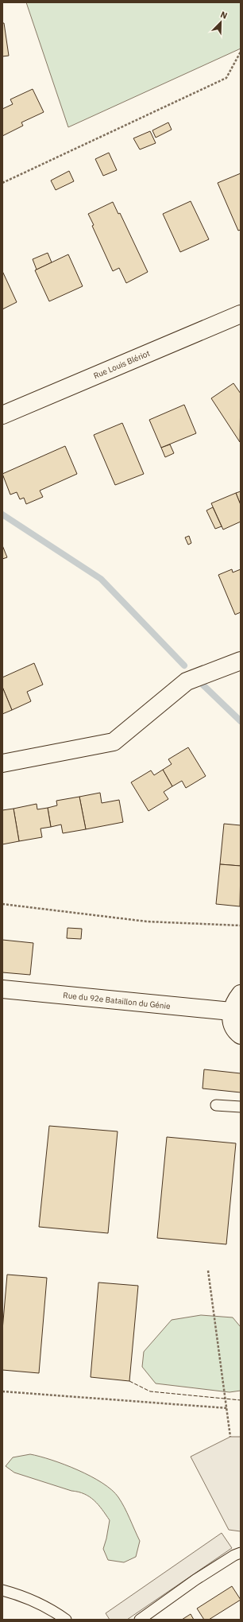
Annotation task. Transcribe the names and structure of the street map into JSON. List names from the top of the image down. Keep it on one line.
{"streets":{"street":["Rue Louis Blériot","Rue du 92e Bataillon du Génie"]},"north":"top right"}
